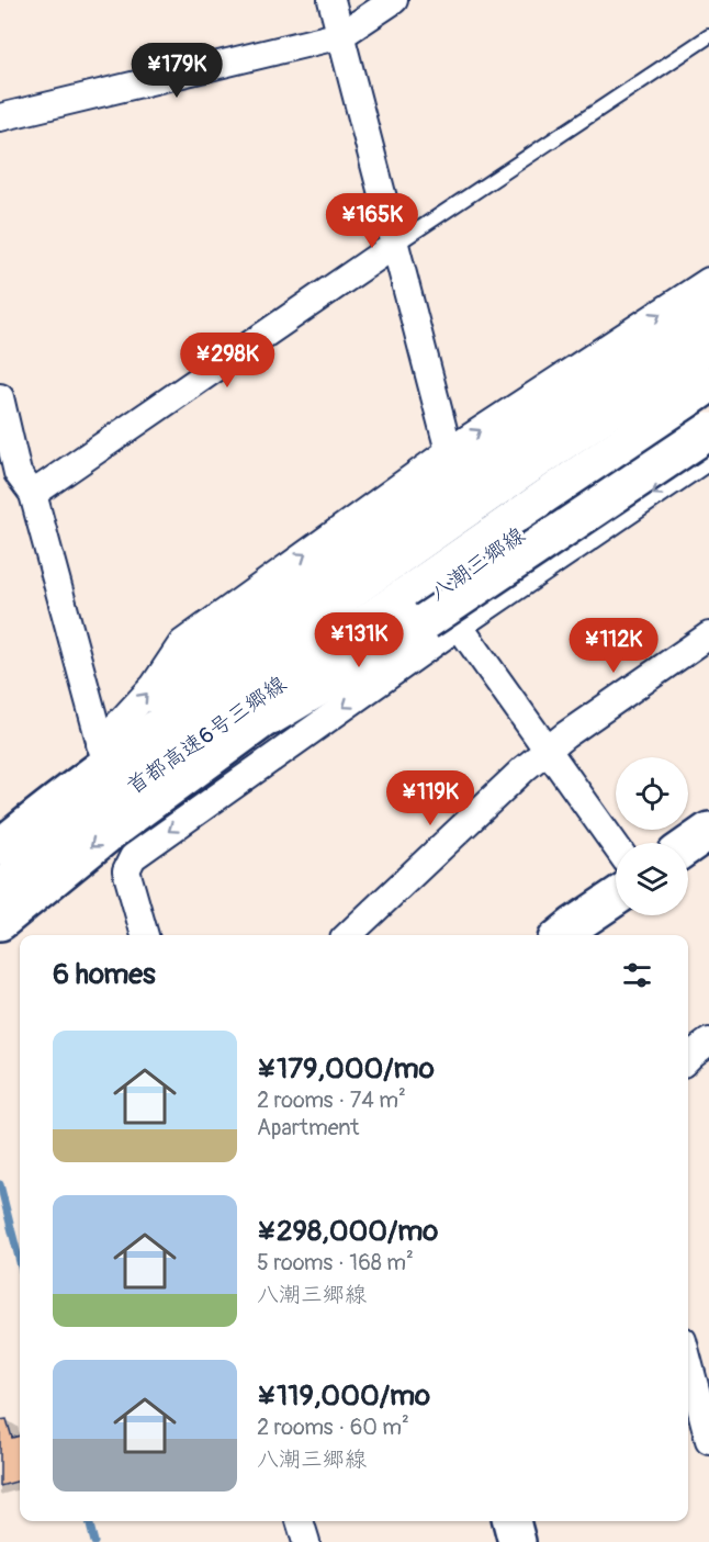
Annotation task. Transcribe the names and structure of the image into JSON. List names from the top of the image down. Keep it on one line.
{"streets":{"main road":["八潮三郷線","首都高速6号三郷線"]},"page":{"price":["¥179K","¥165K","¥298K","¥131K","¥112K","¥119K"],"heading":"6 homes","list":[{"name":"¥179,000/mo","note":"2 rooms · 74 m² · Apartment"},{"name":"¥298,000/mo","note":"5 rooms · 168 m² · 八潮三郷線"},{"name":"¥119,000/mo","note":"2 rooms · 60 m² · 八潮三郷線"}]}}
